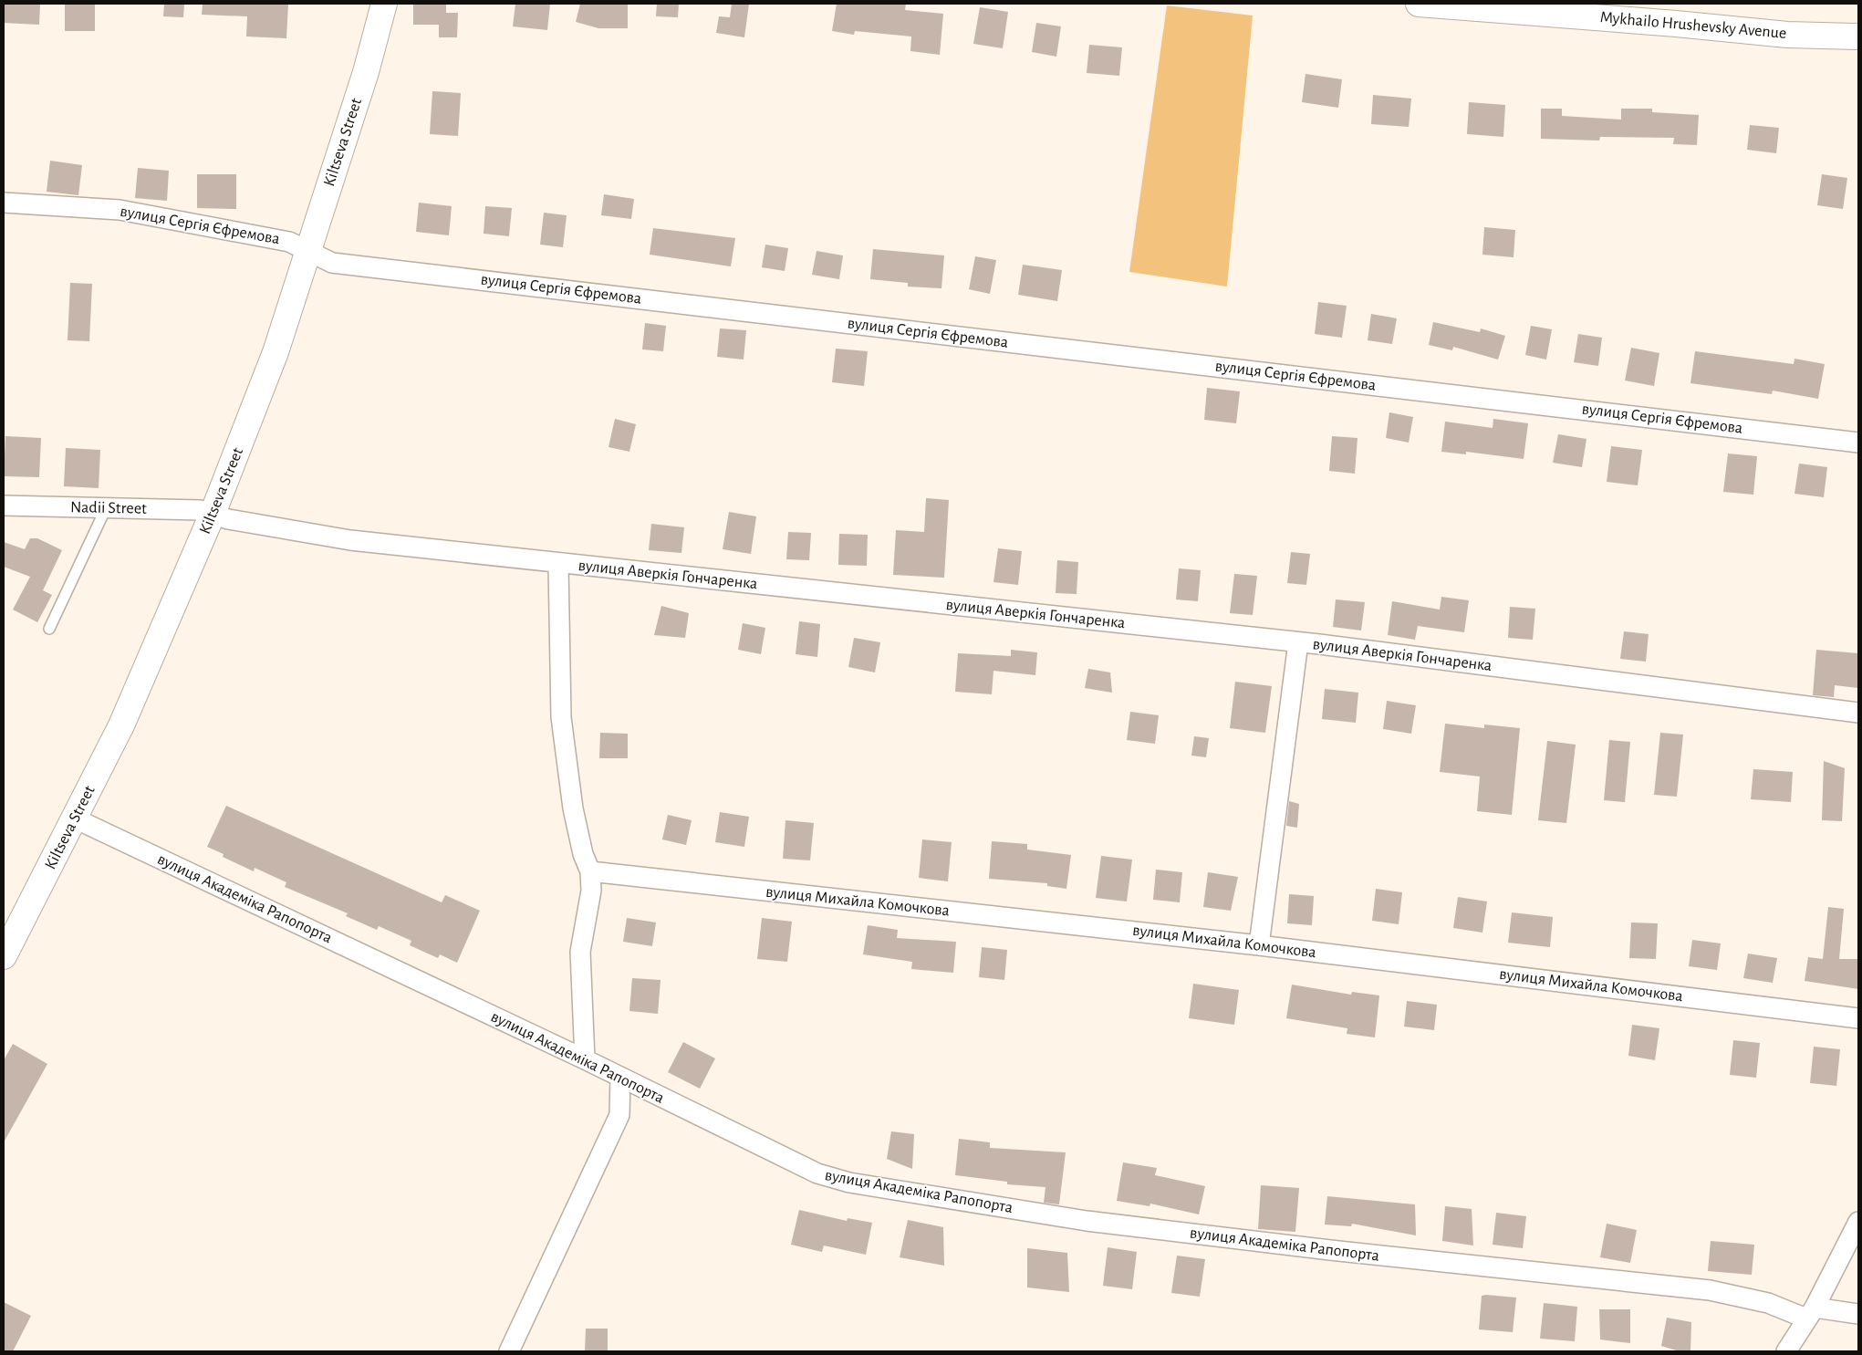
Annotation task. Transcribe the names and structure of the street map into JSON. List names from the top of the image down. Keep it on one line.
{"streets":{"main road":["Mykhailo Hrushevsky Avenue","Kiltseva Street"],"street":["вулиця Сергія Єфремова","Nadii Street","вулиця Аверкія Гончаренка","вулиця Академіка Рапопорта","вулиця Михайла Комочкова"]},"crossings":[["Kiltseva Street","вулиця Сергія Єфремова"],["Kiltseva Street","Nadii Street"],["Kiltseva Street","вулиця Аверкія Гончаренка"],["Kiltseva Street","вулиця Академіка Рапопорта"],["Nadii Street","вулиця Аверкія Гончаренка"]]}
